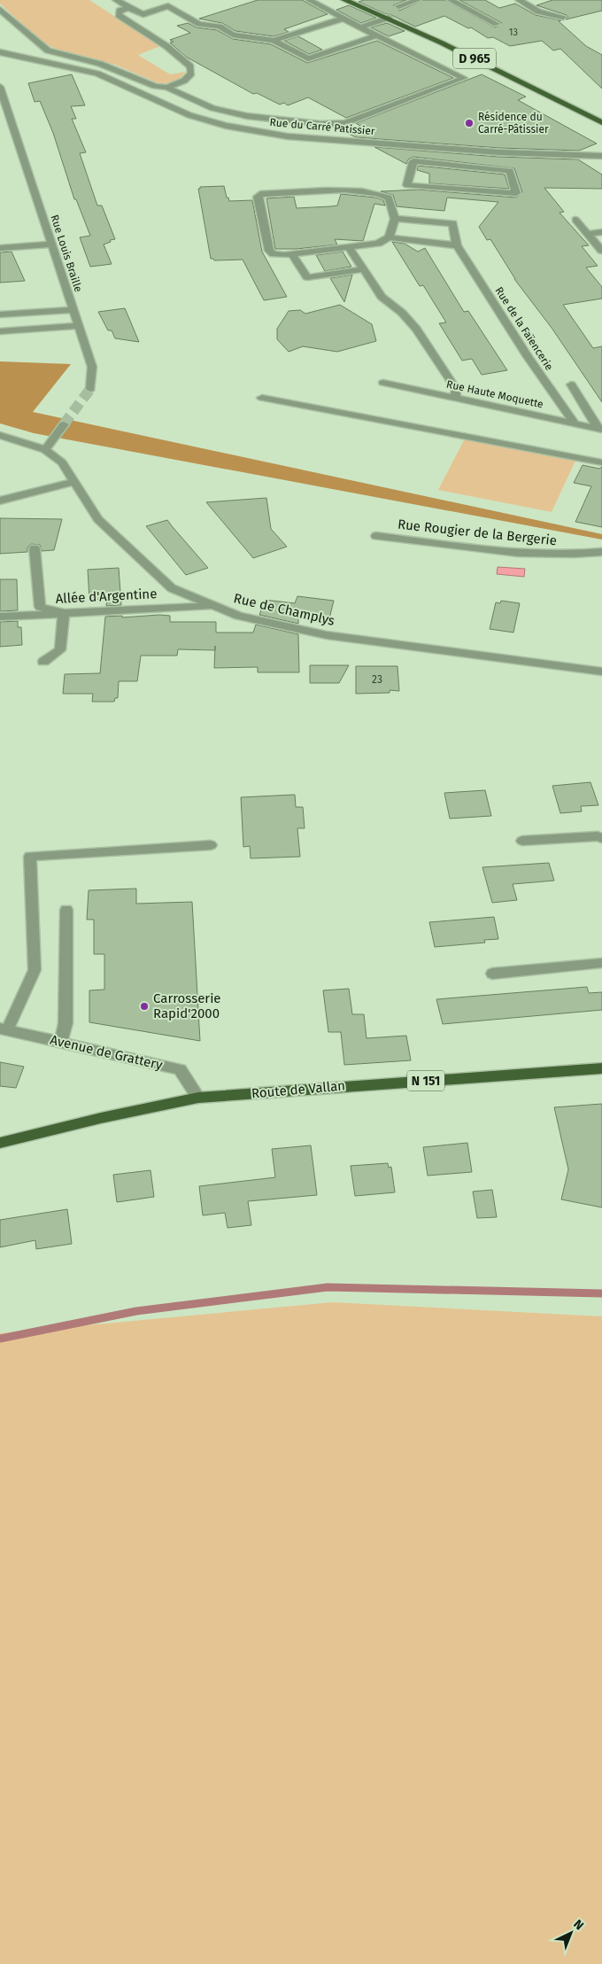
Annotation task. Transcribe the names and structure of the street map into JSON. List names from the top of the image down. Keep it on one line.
{"streets":{"main road":["D 965","N 151","Route de Vallan"],"street":["Rue du Carré Patissier","Rue Louis Braille","Rue de la Faïencerie","Rue Haute Moquette","Rue Rougier de la Bergerie","Allée d'Argentine","Rue de Champlys","Avenue de Grattery"]},"crossings":[["Rue de la Faïencerie","Rue Haute Moquette"],["Allée d'Argentine","Rue de Champlys"],["Avenue de Grattery","Route de Vallan"]],"places":["Résidence du Carré-Pâtissier","Carrosserie Rapid'2000"],"house_numbers":["13","23"],"north":"top right"}
